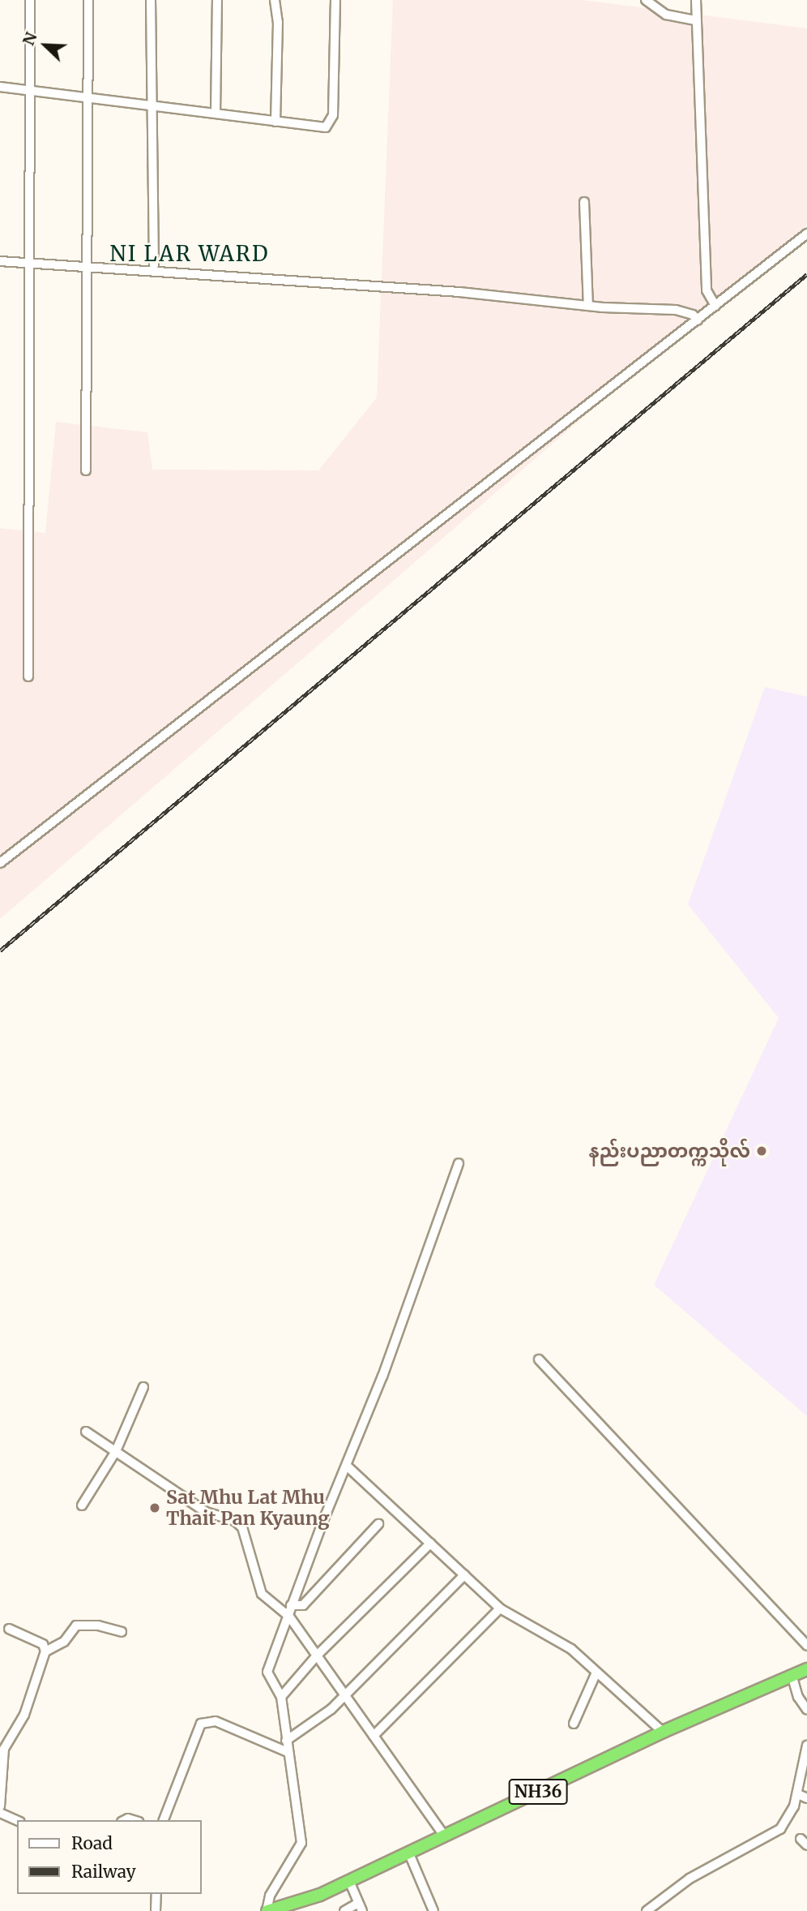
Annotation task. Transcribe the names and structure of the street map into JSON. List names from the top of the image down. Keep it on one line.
{"streets":{"highway":["NH36"]},"districts":["NI LAR WARD"],"places":["နည်းပညာတက္ကသိုလ်","Sat Mhu Lat Mhu Thait Pan Kyaung"],"legend":["Road","Railway"],"north":"top left"}
